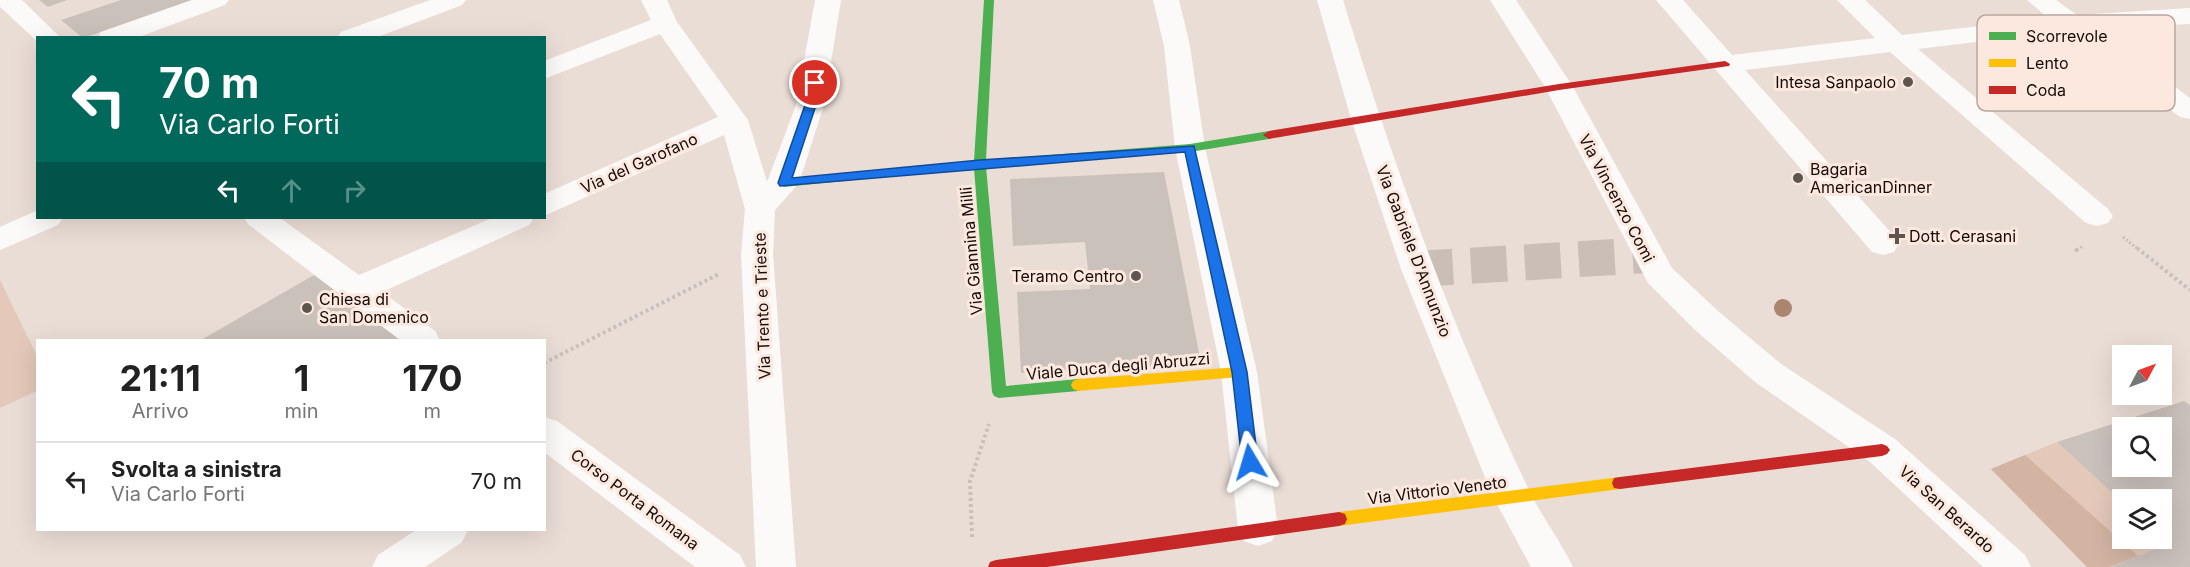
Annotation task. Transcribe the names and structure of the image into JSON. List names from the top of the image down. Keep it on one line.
{"streets":{"street":["Via del Garofano","Via Vincenzo Comi","Via Giannina Milli","Via Gabriele D'Annunzio","Via Trento e Trieste","Viale Duca degli Abruzzi","Via Vittorio Veneto","Corso Porta Romana","Via San Berardo"]},"crossings":[["Via del Garofano","Via Trento e Trieste"],["Via Vincenzo Comi","Via Vittorio Veneto"],["Via Vincenzo Comi","Via San Berardo"],["Via Giannina Milli","Viale Duca degli Abruzzi"],["Via Gabriele D'Annunzio","Via Vittorio Veneto"],["Via Vittorio Veneto","Via San Berardo"]],"places":{"other":["Intesa Sanpaolo","Bagaria AmericanDinner","Teramo Centro","Chiesa di San Domenico"],"health":["Dott. Cerasani"]},"legend":["Scorrevole","Lento","Coda"],"north":"top right","page":{"turn":["70 m","Via Carlo Forti"],"eta":["21:11","Arrivo","1","min","170","m"],"list":[{"name":"Svolta a sinistra","note":"Via Carlo Forti","value":"70 m"}]}}
